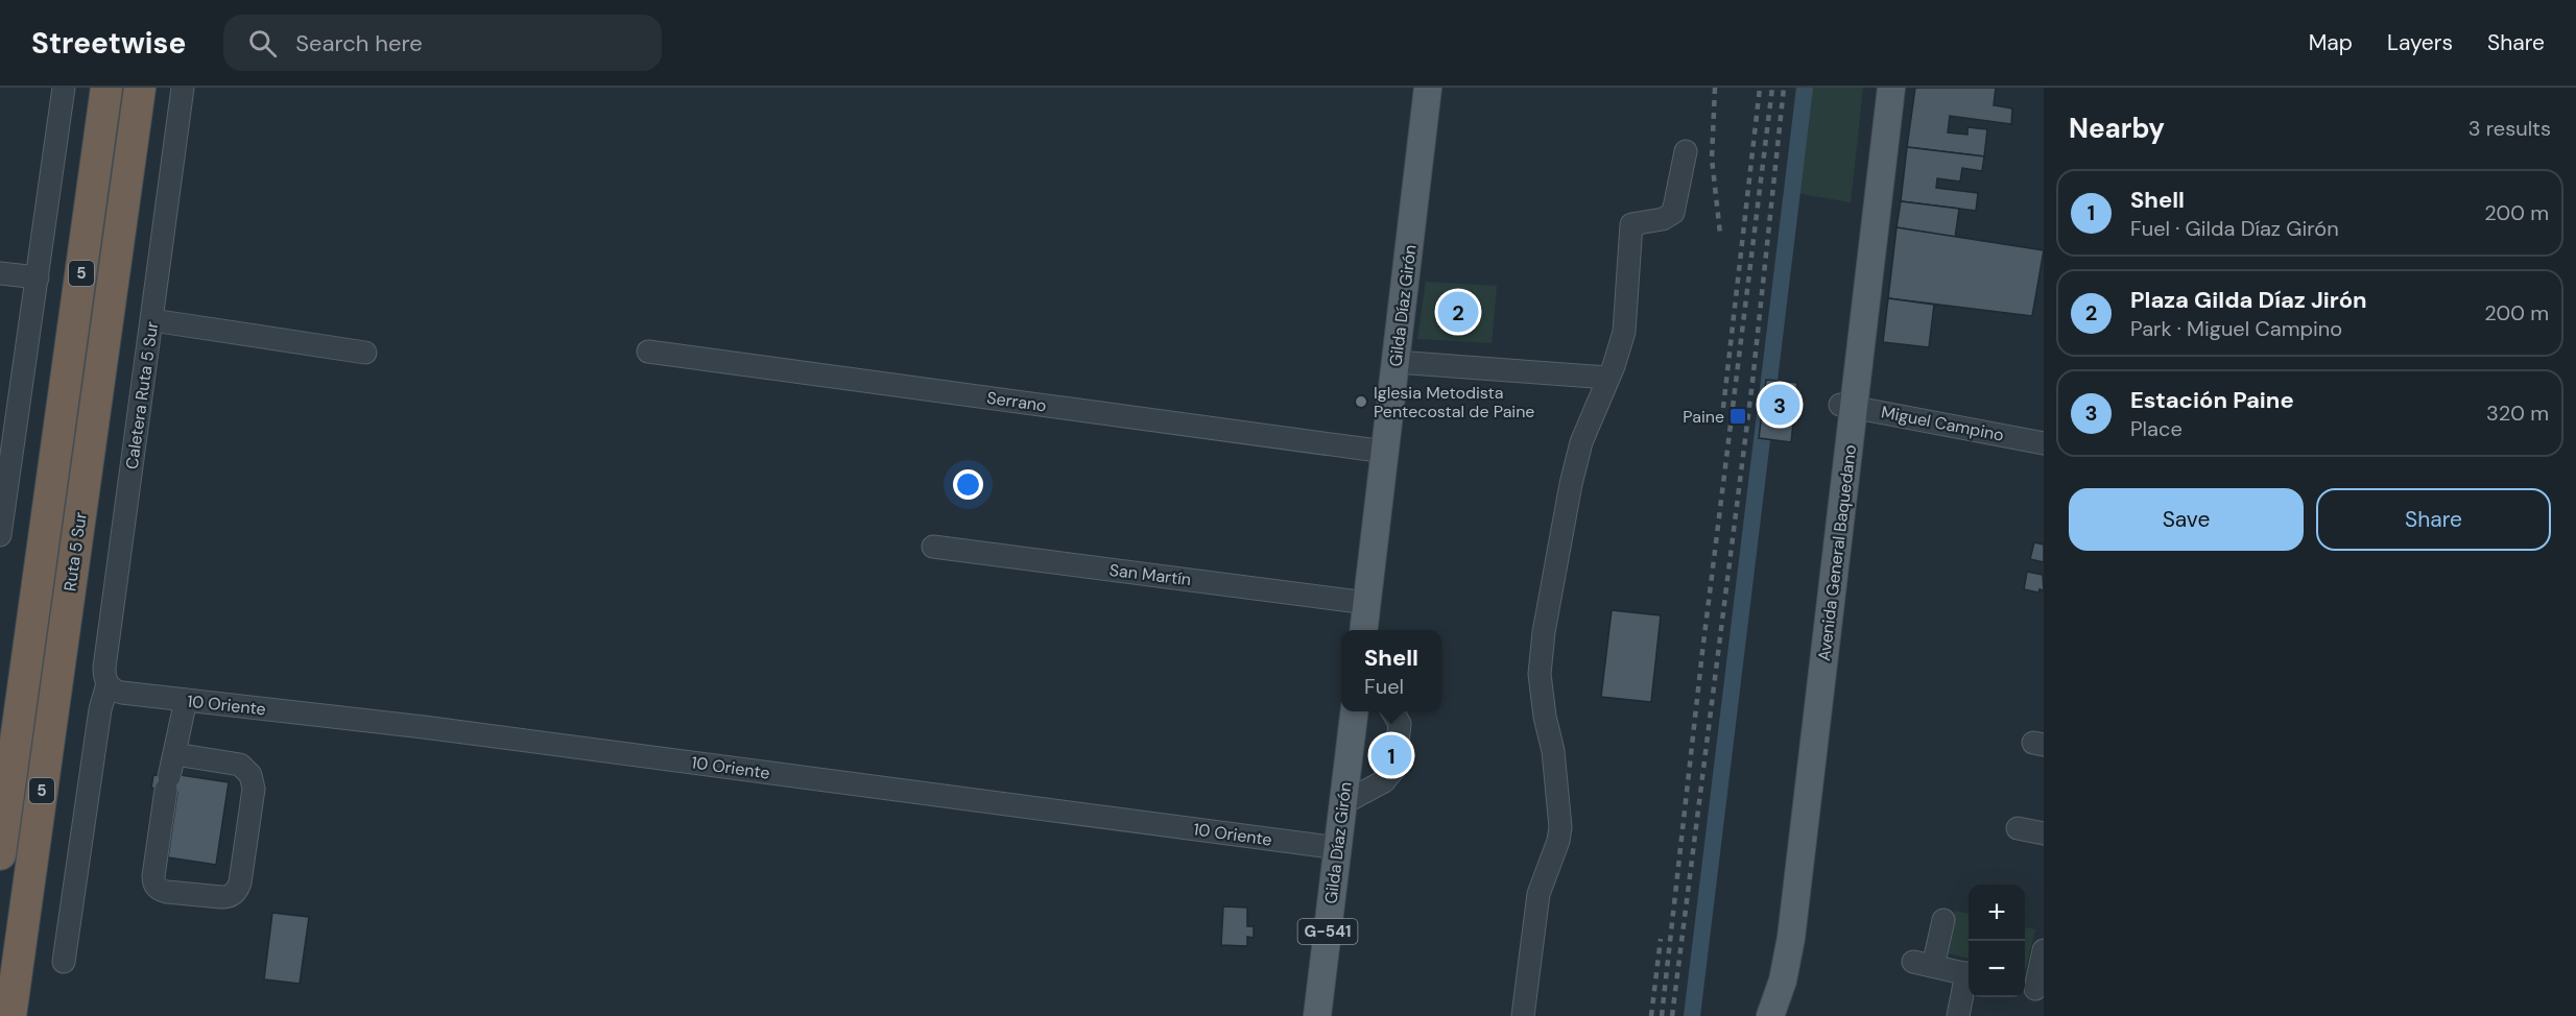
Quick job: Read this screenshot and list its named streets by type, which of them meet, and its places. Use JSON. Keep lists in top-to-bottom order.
{
  "streets": {
    "highway": ["5", "Ruta 5 Sur"],
    "main road": ["Gilda Díaz Girón", "Avenida General Baquedano", "G-541"],
    "street": [
      "Caletera Ruta 5 Sur",
      "Serrano",
      "Miguel Campino",
      "San Martín",
      "10 Oriente"
    ]
  },
  "crossings": [
    ["Gilda Díaz Girón", "Serrano"],
    ["Gilda Díaz Girón", "San Martín"],
    ["Gilda Díaz Girón", "10 Oriente"],
    ["Caletera Ruta 5 Sur", "10 Oriente"],
    ["Miguel Campino", "Avenida General Baquedano"]
  ],
  "places": {
    "other": ["Iglesia Metodista Pentecostal de Paine"],
    "transit": ["Paine"]
  },
  "page": {
    "header": "Streetwise",
    "search": "Search here",
    "nav": ["Map", "Layers", "Share"],
    "heading": ["Nearby", "3 results"],
    "list": [
      {
        "mark": "1",
        "name": "Shell",
        "note": "Fuel · Gilda Díaz Girón",
        "value": "200 m"
      },
      {
        "mark": "2",
        "name": "Plaza Gilda Díaz Jirón",
        "note": "Park · Miguel Campino",
        "value": "200 m"
      },
      {
        "mark": "3",
        "name": "Estación Paine",
        "note": "Place",
        "value": "320 m"
      }
    ],
    "pins": ["2", "3", "1"],
    "buttons": ["Save", "Share"],
    "popup": ["Shell", "Fuel"],
    "map_buttons": ["+", "−"]
  }
}
